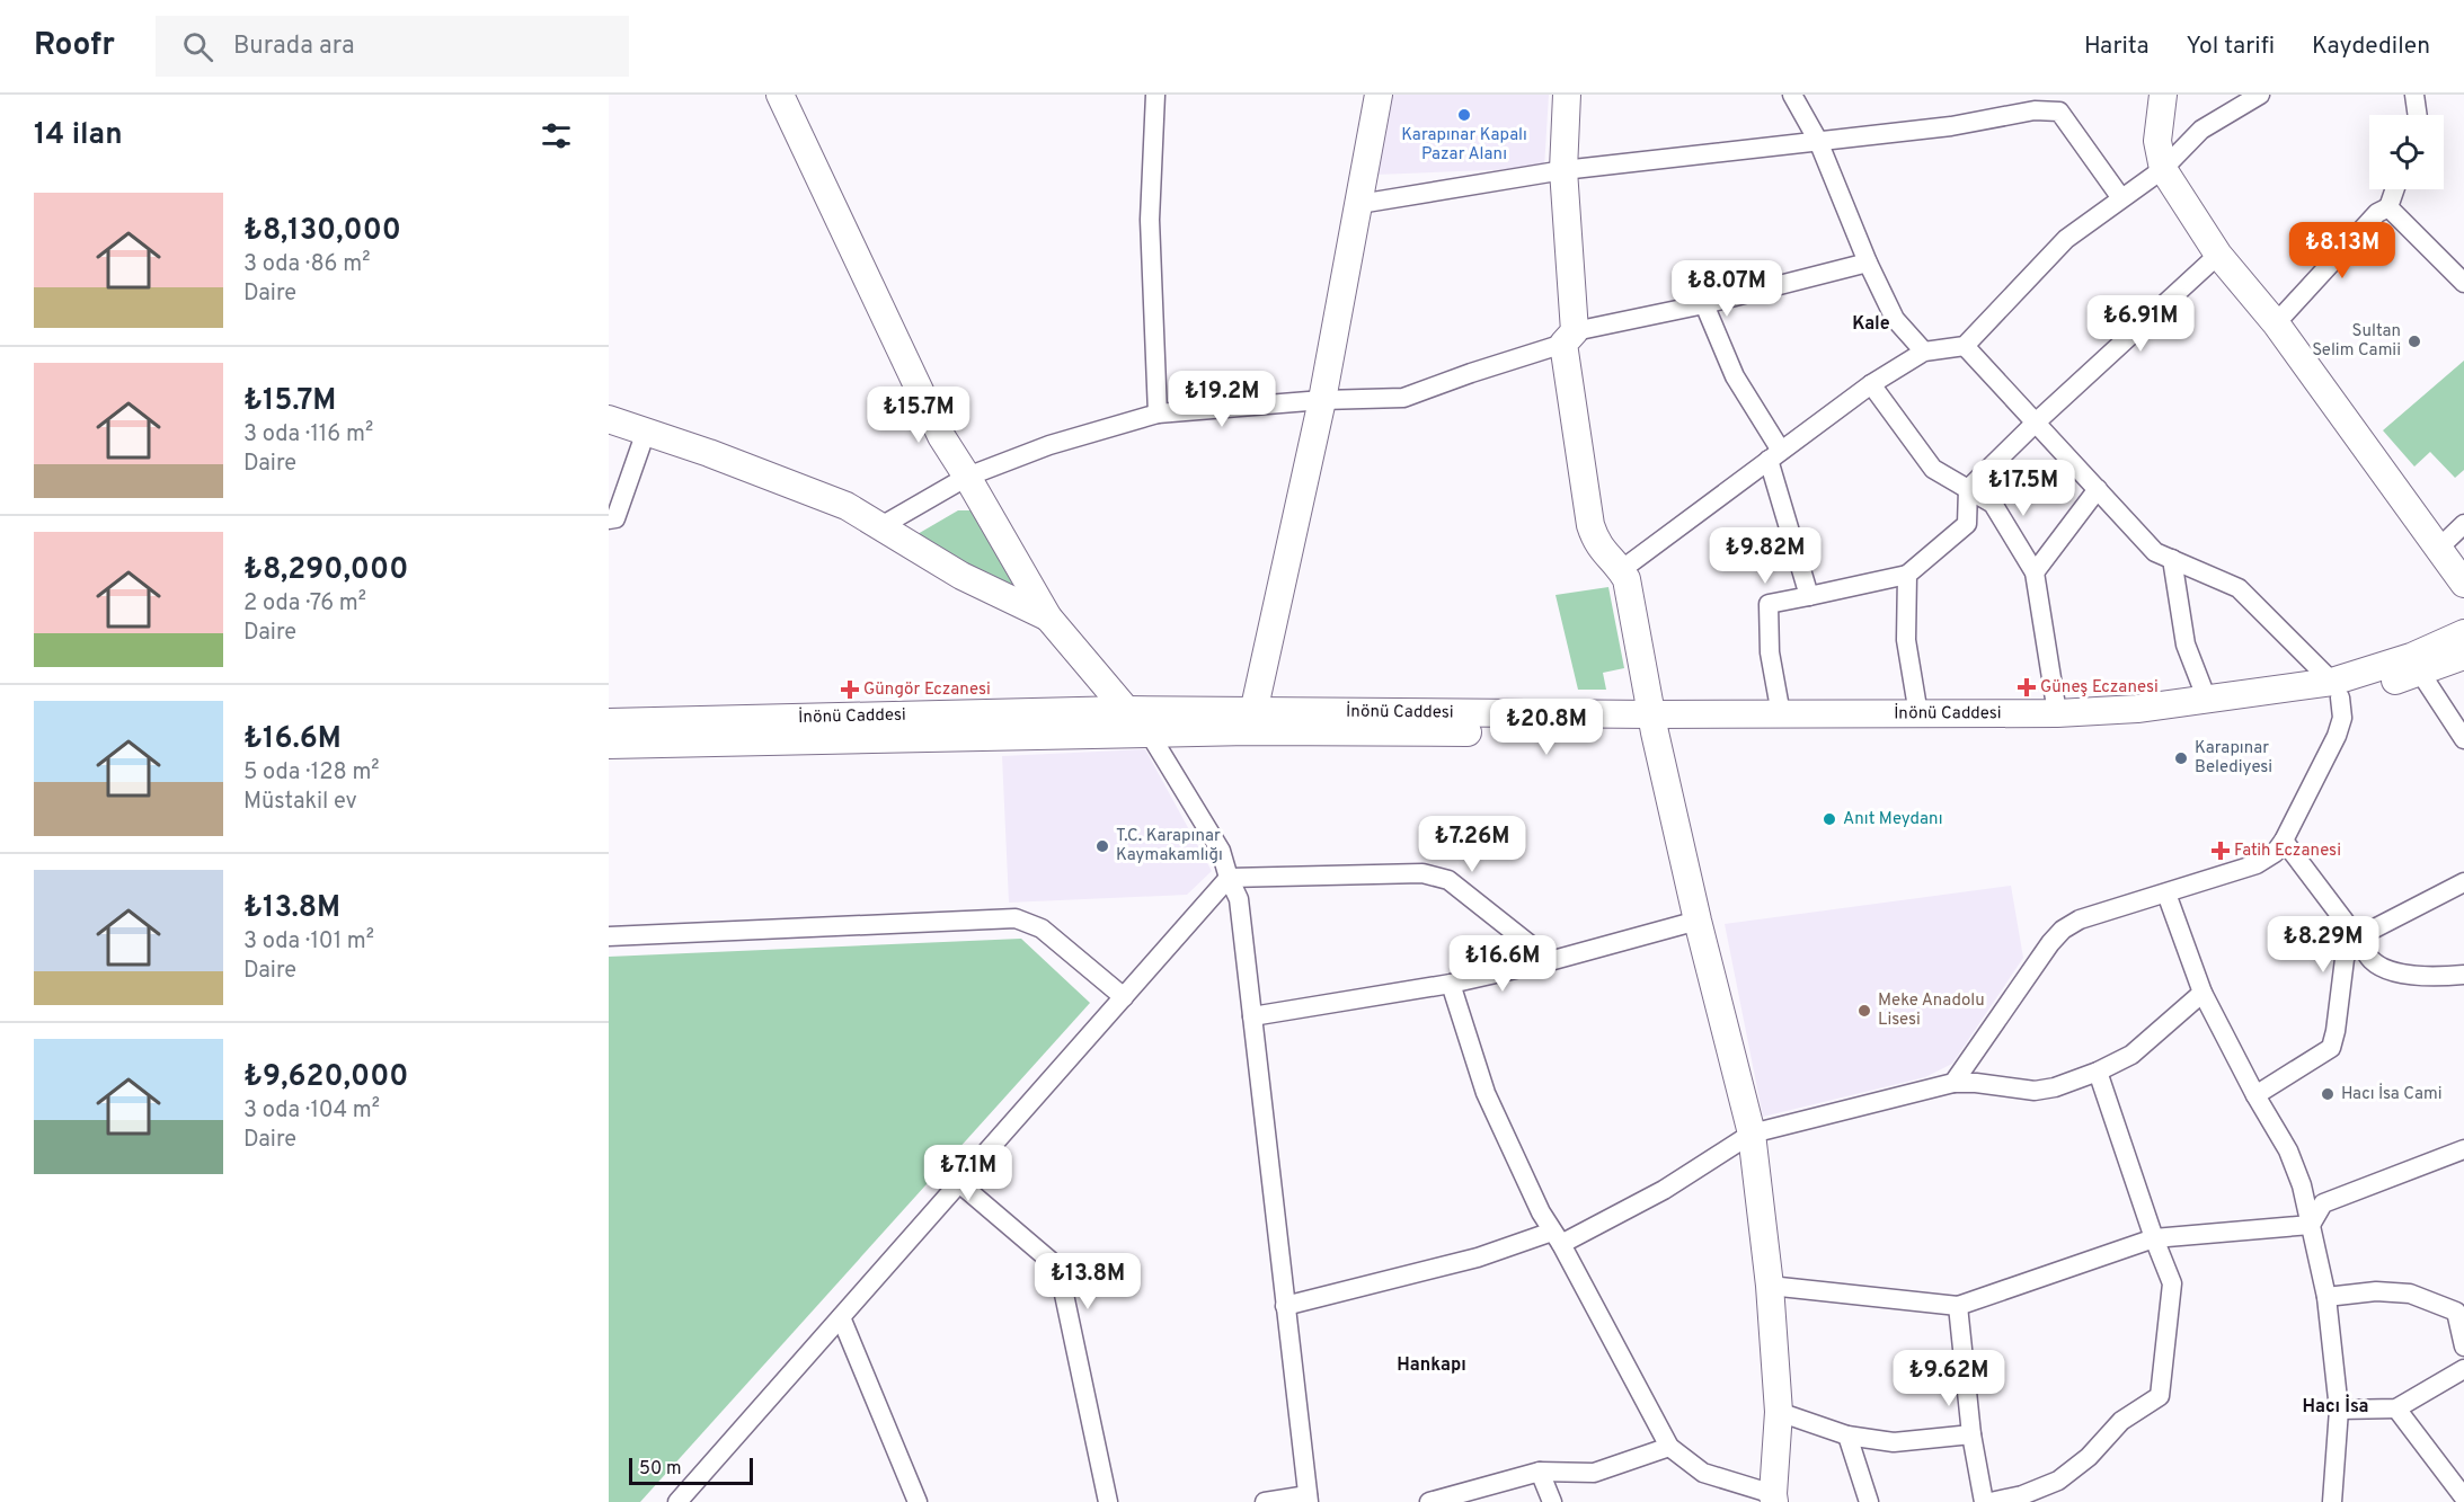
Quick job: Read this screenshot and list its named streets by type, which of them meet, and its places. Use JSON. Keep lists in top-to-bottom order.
{
  "streets": {
    "main road": ["İnönü Caddesi"]
  },
  "districts": ["Kale", "Hankapı", "Hacı İsa"],
  "places": {
    "other": [
      "Karapınar Kapalı Pazar Alanı",
      "Sultan Selim Camii",
      "Karapınar Belediyesi",
      "Anıt Meydanı",
      "T.C. Karapınar Kaymakamlığı",
      "Meke Anadolu Lisesi",
      "Hacı İsa Cami"
    ],
    "health": ["Güneş Eczanesi", "Güngör Eczanesi", "Fatih Eczanesi"]
  },
  "scale_bar": "50 m",
  "page": {
    "header": "Roofr",
    "search": "Burada ara",
    "nav": ["Harita", "Yol tarifi", "Kaydedilen"],
    "heading": "14 ilan",
    "list": [
      {
        "name": "₺8,130,000",
        "note": "3 oda · 86 m² · Daire"
      },
      {
        "name": "₺15.7M",
        "note": "3 oda · 116 m² · Daire"
      },
      {
        "name": "₺8,290,000",
        "note": "2 oda · 76 m² · Daire"
      },
      {
        "name": "₺16.6M",
        "note": "5 oda · 128 m² · Müstakil ev"
      },
      {
        "name": "₺13.8M",
        "note": "3 oda · 101 m² · Daire"
      },
      {
        "name": "₺9,620,000",
        "note": "3 oda · 104 m² · Daire"
      }
    ],
    "price": [
      "₺8.13M",
      "₺8.07M",
      "₺6.91M",
      "₺19.2M",
      "₺15.7M",
      "₺17.5M",
      "₺9.82M",
      "₺20.8M",
      "₺7.26M",
      "₺8.29M",
      "₺16.6M",
      "₺7.1M",
      "₺13.8M",
      "₺9.62M"
    ],
    "scale": "50 m"
  }
}
